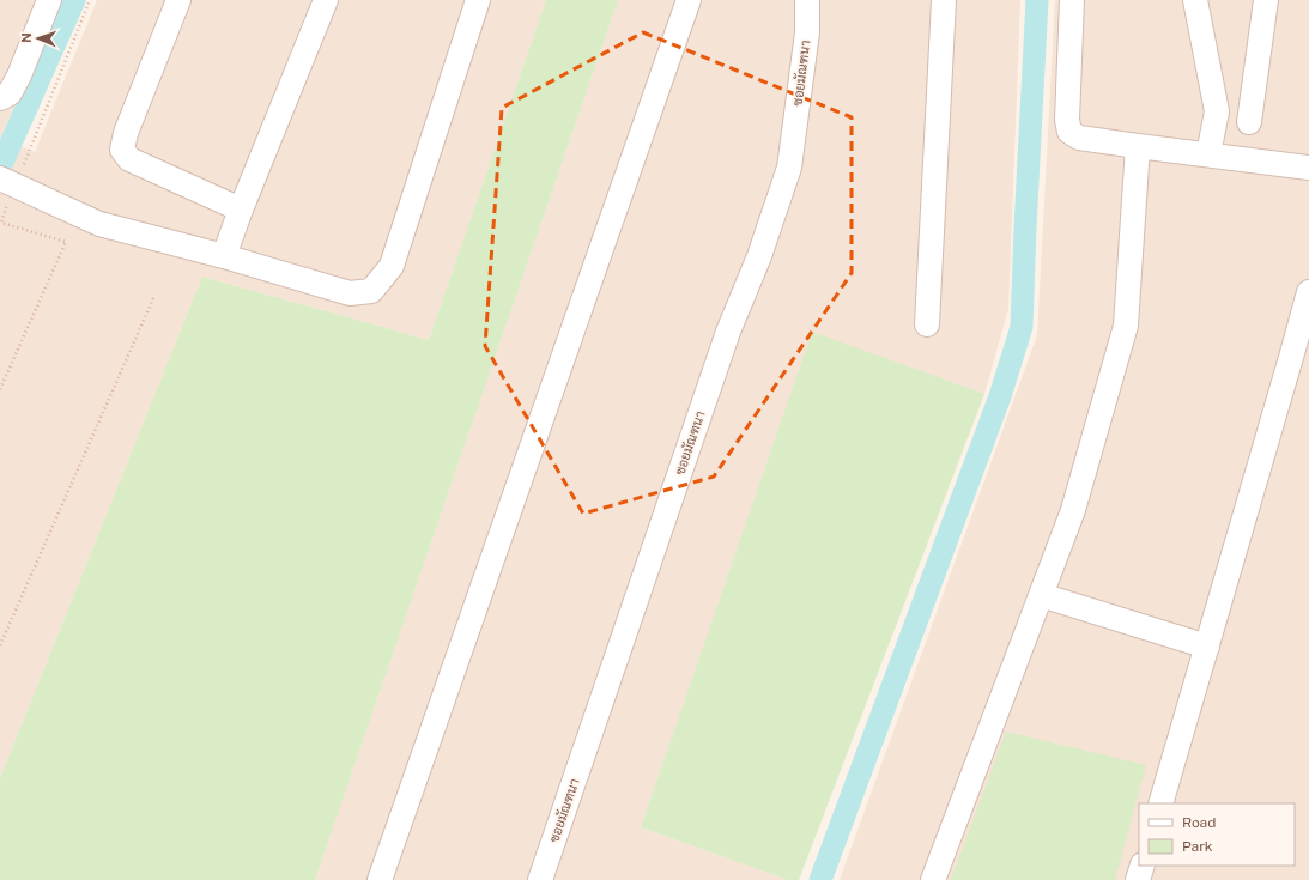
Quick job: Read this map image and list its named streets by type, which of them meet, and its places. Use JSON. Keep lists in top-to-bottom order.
{
  "streets": {
    "street": ["ซอยมัณฑนา"]
  },
  "legend": ["Road", "Park"],
  "north": "left"
}
